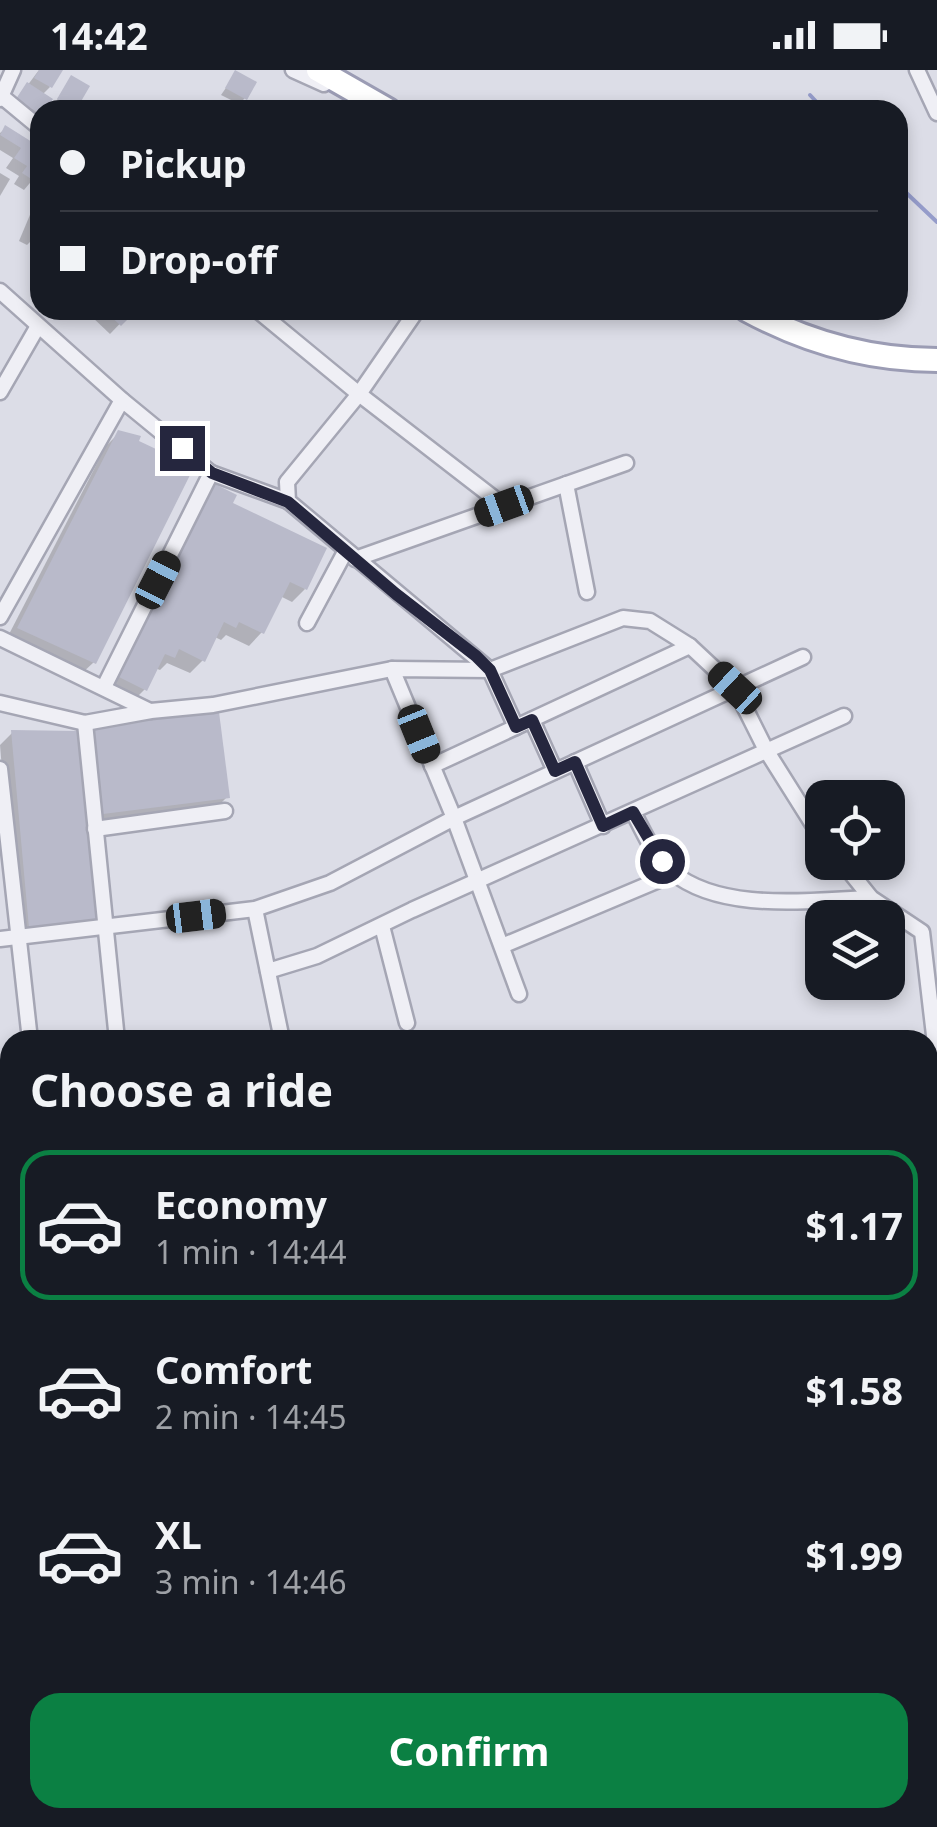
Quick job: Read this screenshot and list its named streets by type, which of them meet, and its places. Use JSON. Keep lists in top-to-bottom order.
{
  "page": {
    "status": "14:42",
    "banner": ["Pickup", "Drop-off"],
    "heading": "Choose a ride",
    "list": [
      {
        "name": "Economy",
        "note": "1 min · 14:44",
        "value": "$1.17"
      },
      {
        "name": "Comfort",
        "note": "2 min · 14:45",
        "value": "$1.58"
      },
      {
        "name": "XL",
        "note": "3 min · 14:46",
        "value": "$1.99"
      }
    ],
    "buttons": "Confirm"
  }
}
